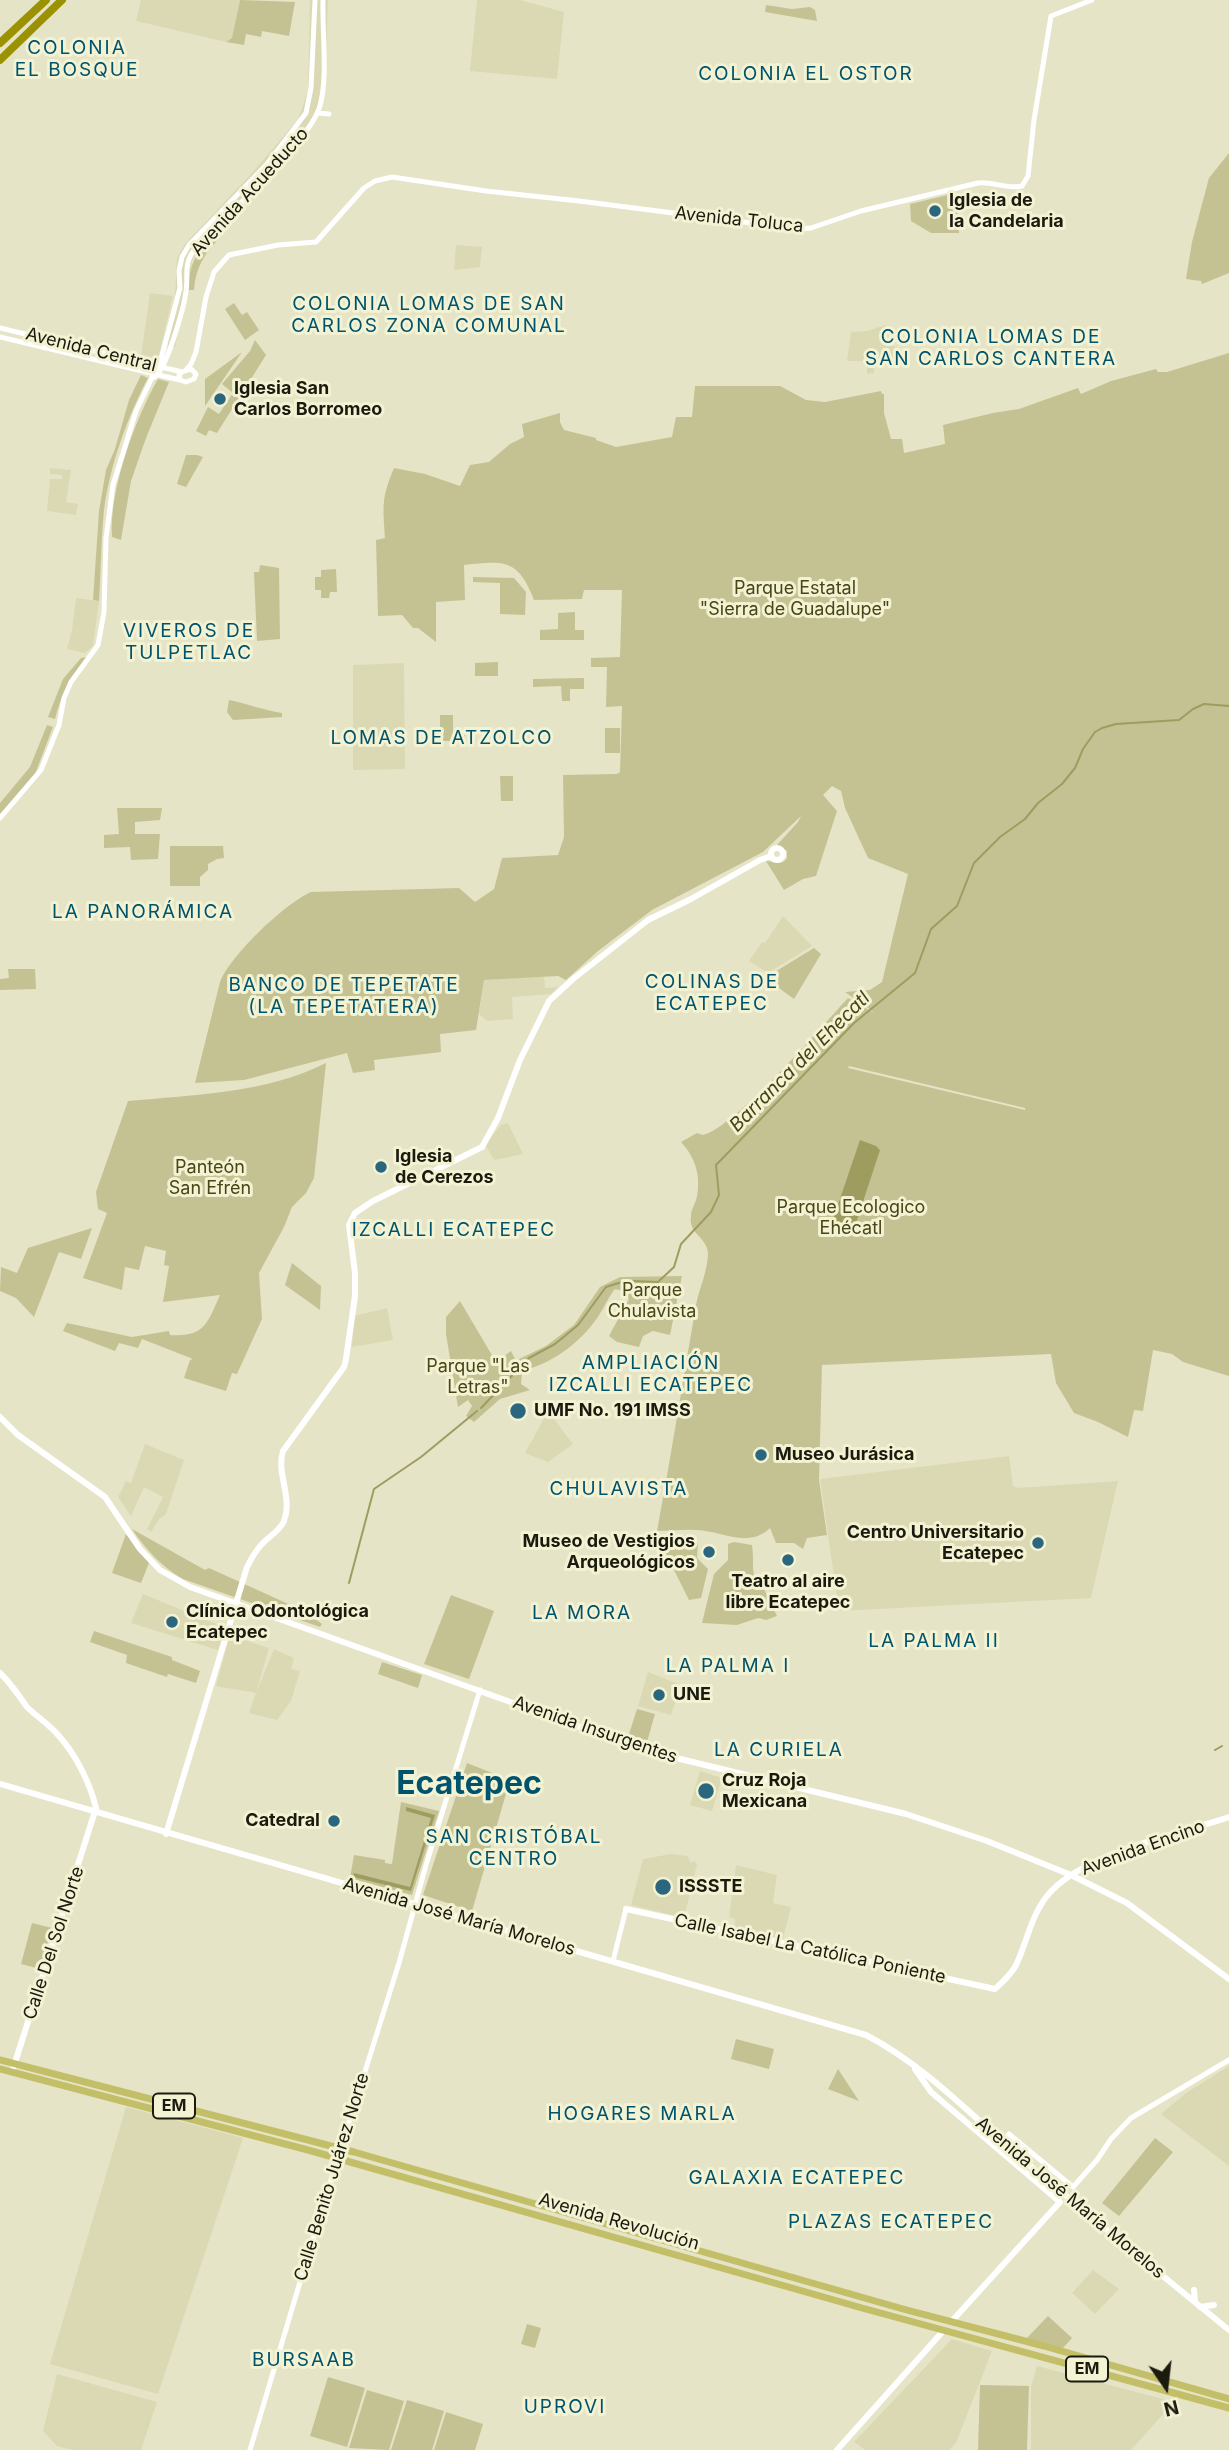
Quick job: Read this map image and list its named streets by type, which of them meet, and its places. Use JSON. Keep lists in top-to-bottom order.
{
  "streets": {
    "main road": [
      "Avenida Insurgentes",
      "Avenida Encino",
      "Avenida José María Morelos",
      "Calle Del Sol Norte",
      "Calle Isabel La Católica Poniente",
      "EM",
      "Avenida Revolución"
    ],
    "street": [
      "Avenida Acueducto",
      "Avenida Toluca",
      "Avenida Central",
      "Calle Benito Juárez Norte"
    ]
  },
  "crossings": [
    ["Avenida Acueducto", "Avenida Central"],
    ["Avenida Insurgentes", "Avenida Encino"],
    ["Avenida Insurgentes", "Calle Benito Juárez Norte"],
    ["Avenida Encino", "Calle Isabel La Católica Poniente"],
    ["Avenida José María Morelos", "Calle Del Sol Norte"],
    ["Avenida José María Morelos", "Calle Benito Juárez Norte"],
    ["Calle Del Sol Norte", "Avenida Revolución"],
    ["Calle Benito Juárez Norte", "Avenida Revolución"]
  ],
  "districts": [
    "COLONIA EL BOSQUE",
    "COLONIA EL OSTOR",
    "COLONIA LOMAS DE SAN CARLOS ZONA COMUNAL",
    "COLONIA LOMAS DE SAN CARLOS CANTERA",
    "VIVEROS DE TULPETLAC",
    "LOMAS DE ATZOLCO",
    "LA PANORÁMICA",
    "COLINAS DE ECATEPEC",
    "BANCO DE TEPETATE (LA TEPETATERA)",
    "IZCALLI ECATEPEC",
    "AMPLIACIÓN IZCALLI ECATEPEC",
    "CHULAVISTA",
    "LA MORA",
    "LA PALMA II",
    "LA PALMA I",
    "LA CURIELA",
    "Ecatepec",
    "SAN CRISTÓBAL CENTRO",
    "HOGARES MARLA",
    "GALAXIA ECATEPEC",
    "PLAZAS ECATEPEC",
    "BURSAAB",
    "UPROVI"
  ],
  "water": ["Barranca del Ehecatl"],
  "parks": [
    "Parque Estatal \"Sierra de Guadalupe\"",
    "Panteón San Efrén",
    "Parque Ecologico Ehécatl",
    "Parque Chulavista",
    "Parque \"Las Letras\""
  ],
  "places": [
    "Iglesia de la Candelaria",
    "Iglesia San Carlos Borromeo",
    "Iglesia de Cerezos",
    "UMF No. 191 IMSS",
    "Museo Jurásica",
    "Centro Universitario Ecatepec",
    "Museo de Vestigios Arqueológicos",
    "Teatro al aire libre Ecatepec",
    "Clínica Odontológica Ecatepec",
    "UNE",
    "Cruz Roja Mexicana",
    "Catedral",
    "ISSSTE"
  ],
  "north": "bottom"
}
